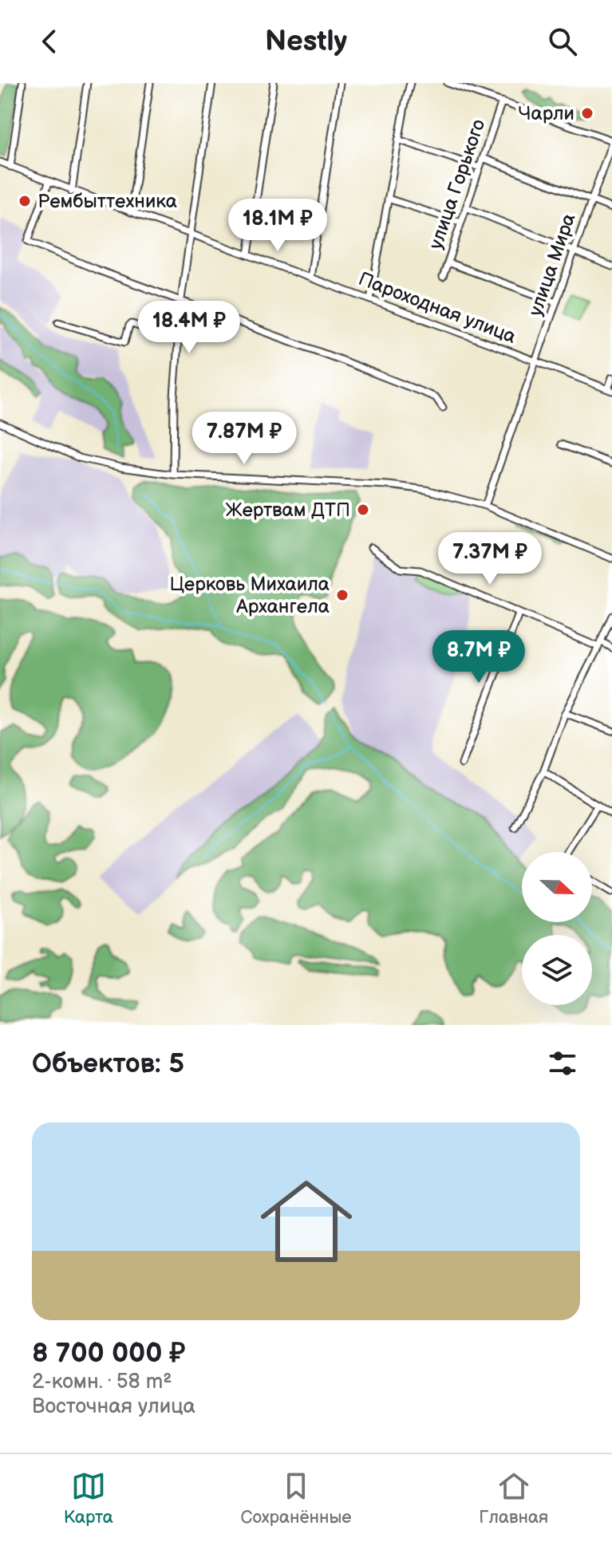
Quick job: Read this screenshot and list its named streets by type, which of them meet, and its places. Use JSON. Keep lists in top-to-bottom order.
{
  "streets": {
    "street": ["улица Горького", "улица Мира", "Пароходная улица"]
  },
  "crossings": [
    ["улица Мира", "Пароходная улица"]
  ],
  "places": [
    "Чарли",
    "Рембыттехника",
    "Жертвам ДТП",
    "Церковь Михаила Архангела"
  ],
  "north": "right",
  "page": {
    "header": "Nestly",
    "price": [
      "18.1M ₽",
      "18.4M ₽",
      "7.87M ₽",
      "7.37M ₽",
      "8.7M ₽"
    ],
    "heading": "Объектов: 5",
    "list": [
      {
        "name": "8 700 000 ₽",
        "note": "2-комн. · 58 m² · Восточная улица"
      }
    ],
    "tabs": ["Карта", "Сохранённые", "Главная"]
  }
}
